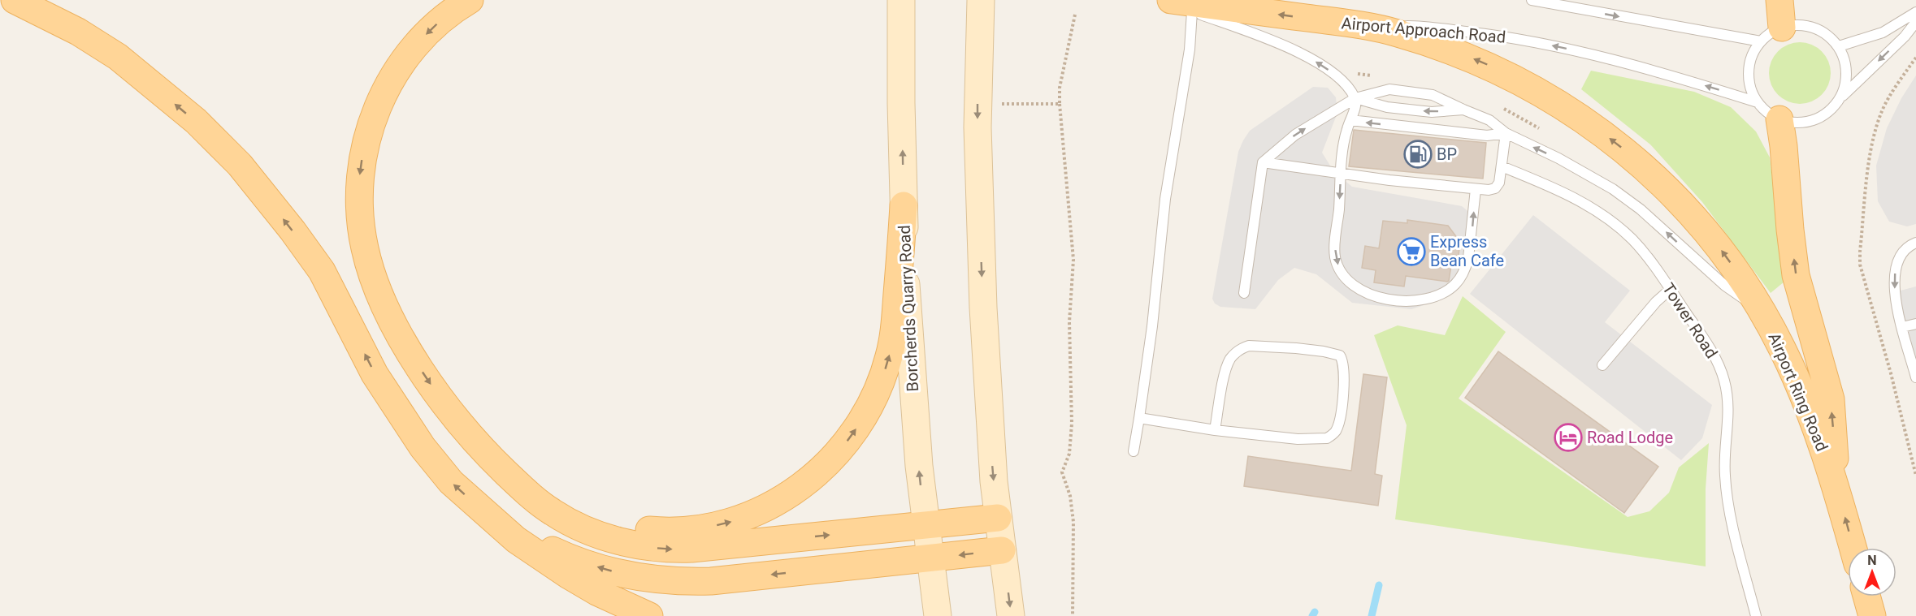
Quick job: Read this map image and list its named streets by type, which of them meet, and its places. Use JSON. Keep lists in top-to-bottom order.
{
  "streets": {
    "main road": ["Airport Approach Road", "Borcherds Quarry Road", "Airport Ring Road"],
    "lane": ["Tower Road"]
  },
  "crossings": [
    ["Airport Approach Road", "Airport Ring Road"]
  ],
  "one_way": ["Airport Approach Road", "Airport Ring Road"],
  "places": {
    "fuel station": ["BP"],
    "supermarket": ["Express Bean Cafe"],
    "hotel": ["Road Lodge"]
  },
  "north": "top"
}
